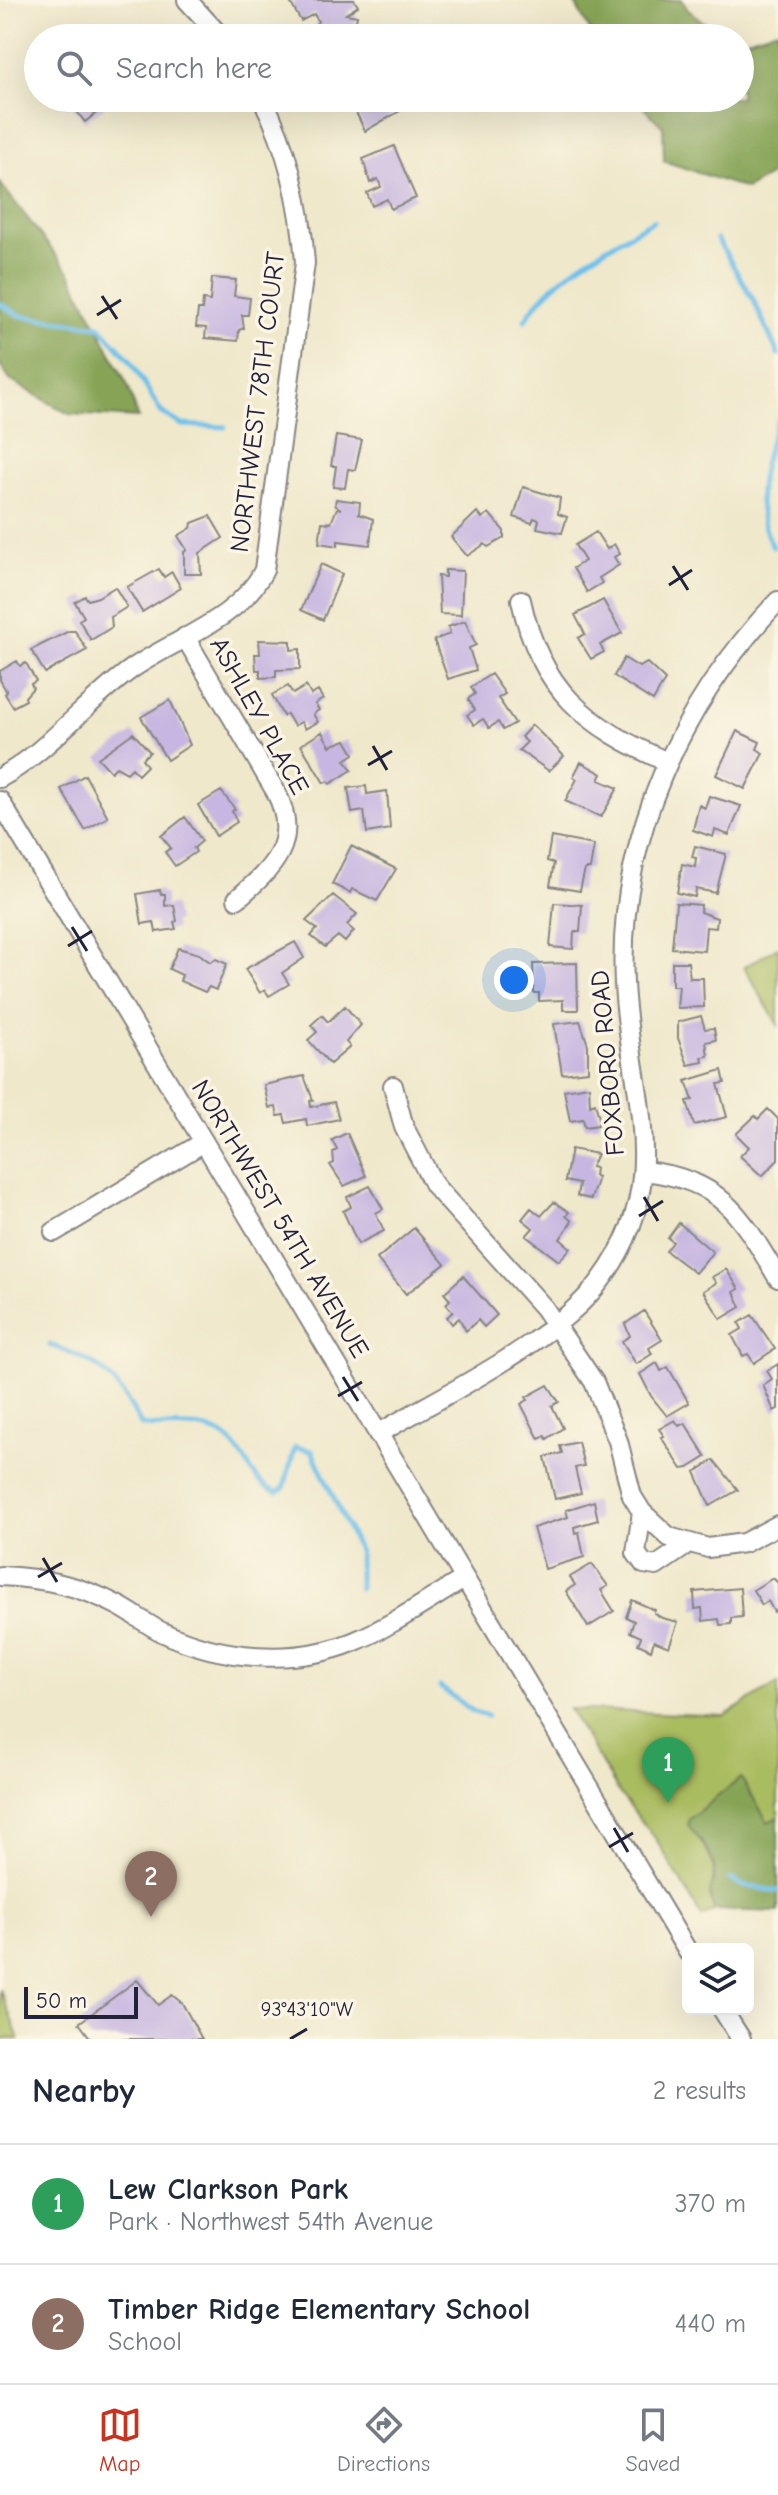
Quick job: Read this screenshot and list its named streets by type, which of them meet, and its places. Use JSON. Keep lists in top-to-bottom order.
{
  "streets": {
    "street": [
      "NORTHWEST 78TH COURT",
      "ASHLEY PLACE",
      "FOXBORO ROAD",
      "NORTHWEST 54TH AVENUE"
    ]
  },
  "crossings": [
    ["NORTHWEST 78TH COURT", "ASHLEY PLACE"],
    ["FOXBORO ROAD", "NORTHWEST 54TH AVENUE"]
  ],
  "scale_bar": "50 m",
  "page": {
    "search": "Search here",
    "pins": ["1", "2"],
    "scale": "50 m",
    "heading": ["Nearby", "2 results"],
    "list": [
      {
        "mark": "1",
        "name": "Lew Clarkson Park",
        "note": "Park · Northwest 54th Avenue",
        "value": "370 m"
      },
      {
        "mark": "2",
        "name": "Timber Ridge Elementary School",
        "note": "School",
        "value": "440 m"
      }
    ],
    "nav": ["Map", "Directions", "Saved"]
  },
  "coordinates": ["93°43'10\"W"]
}
